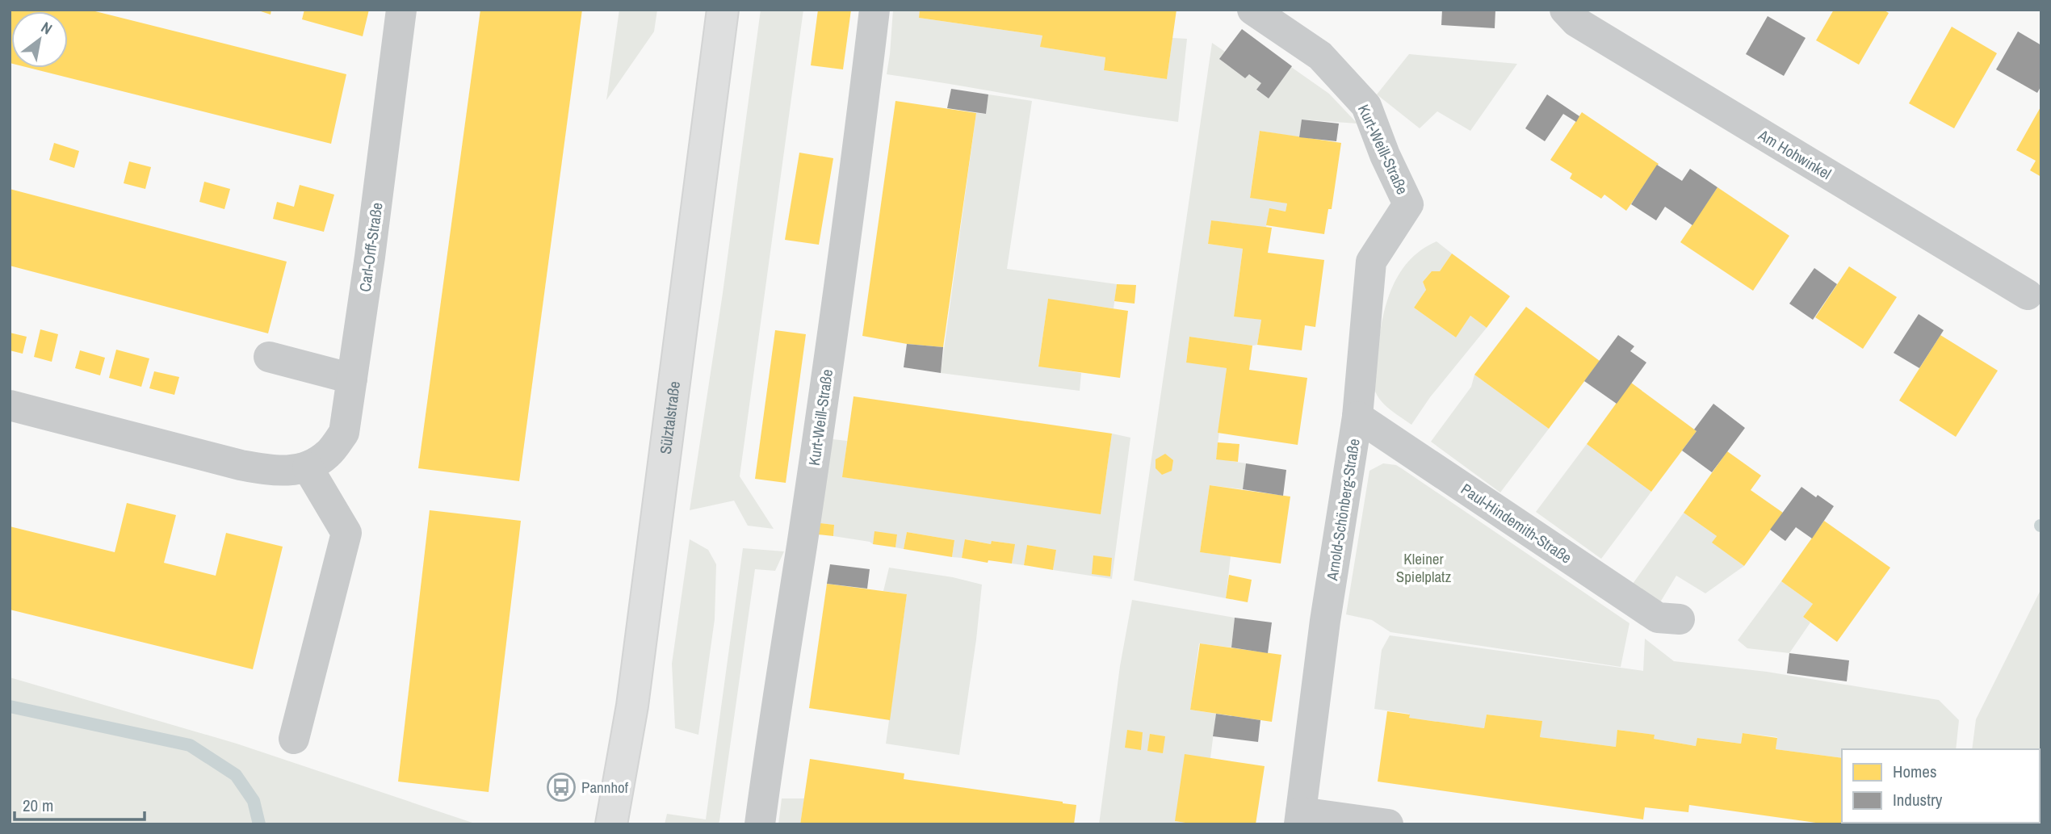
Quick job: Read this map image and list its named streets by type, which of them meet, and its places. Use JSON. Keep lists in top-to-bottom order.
{
  "streets": {
    "main road": ["Sülztalstraße"],
    "street": [
      "Kurt-Weill-Straße",
      "Am Hohwinkel",
      "Carl-Orff-Straße",
      "Arnold-Schönberg-Straße",
      "Paul-Hindemith-Straße"
    ]
  },
  "crossings": [
    ["Kurt-Weill-Straße", "Arnold-Schönberg-Straße"],
    ["Arnold-Schönberg-Straße", "Paul-Hindemith-Straße"]
  ],
  "parks": ["Kleiner Spielplatz"],
  "places": {
    "bus stop": ["Pannhof"]
  },
  "legend": ["Homes", "Industry"],
  "scale_bar": "20 m",
  "north": "top right"
}
